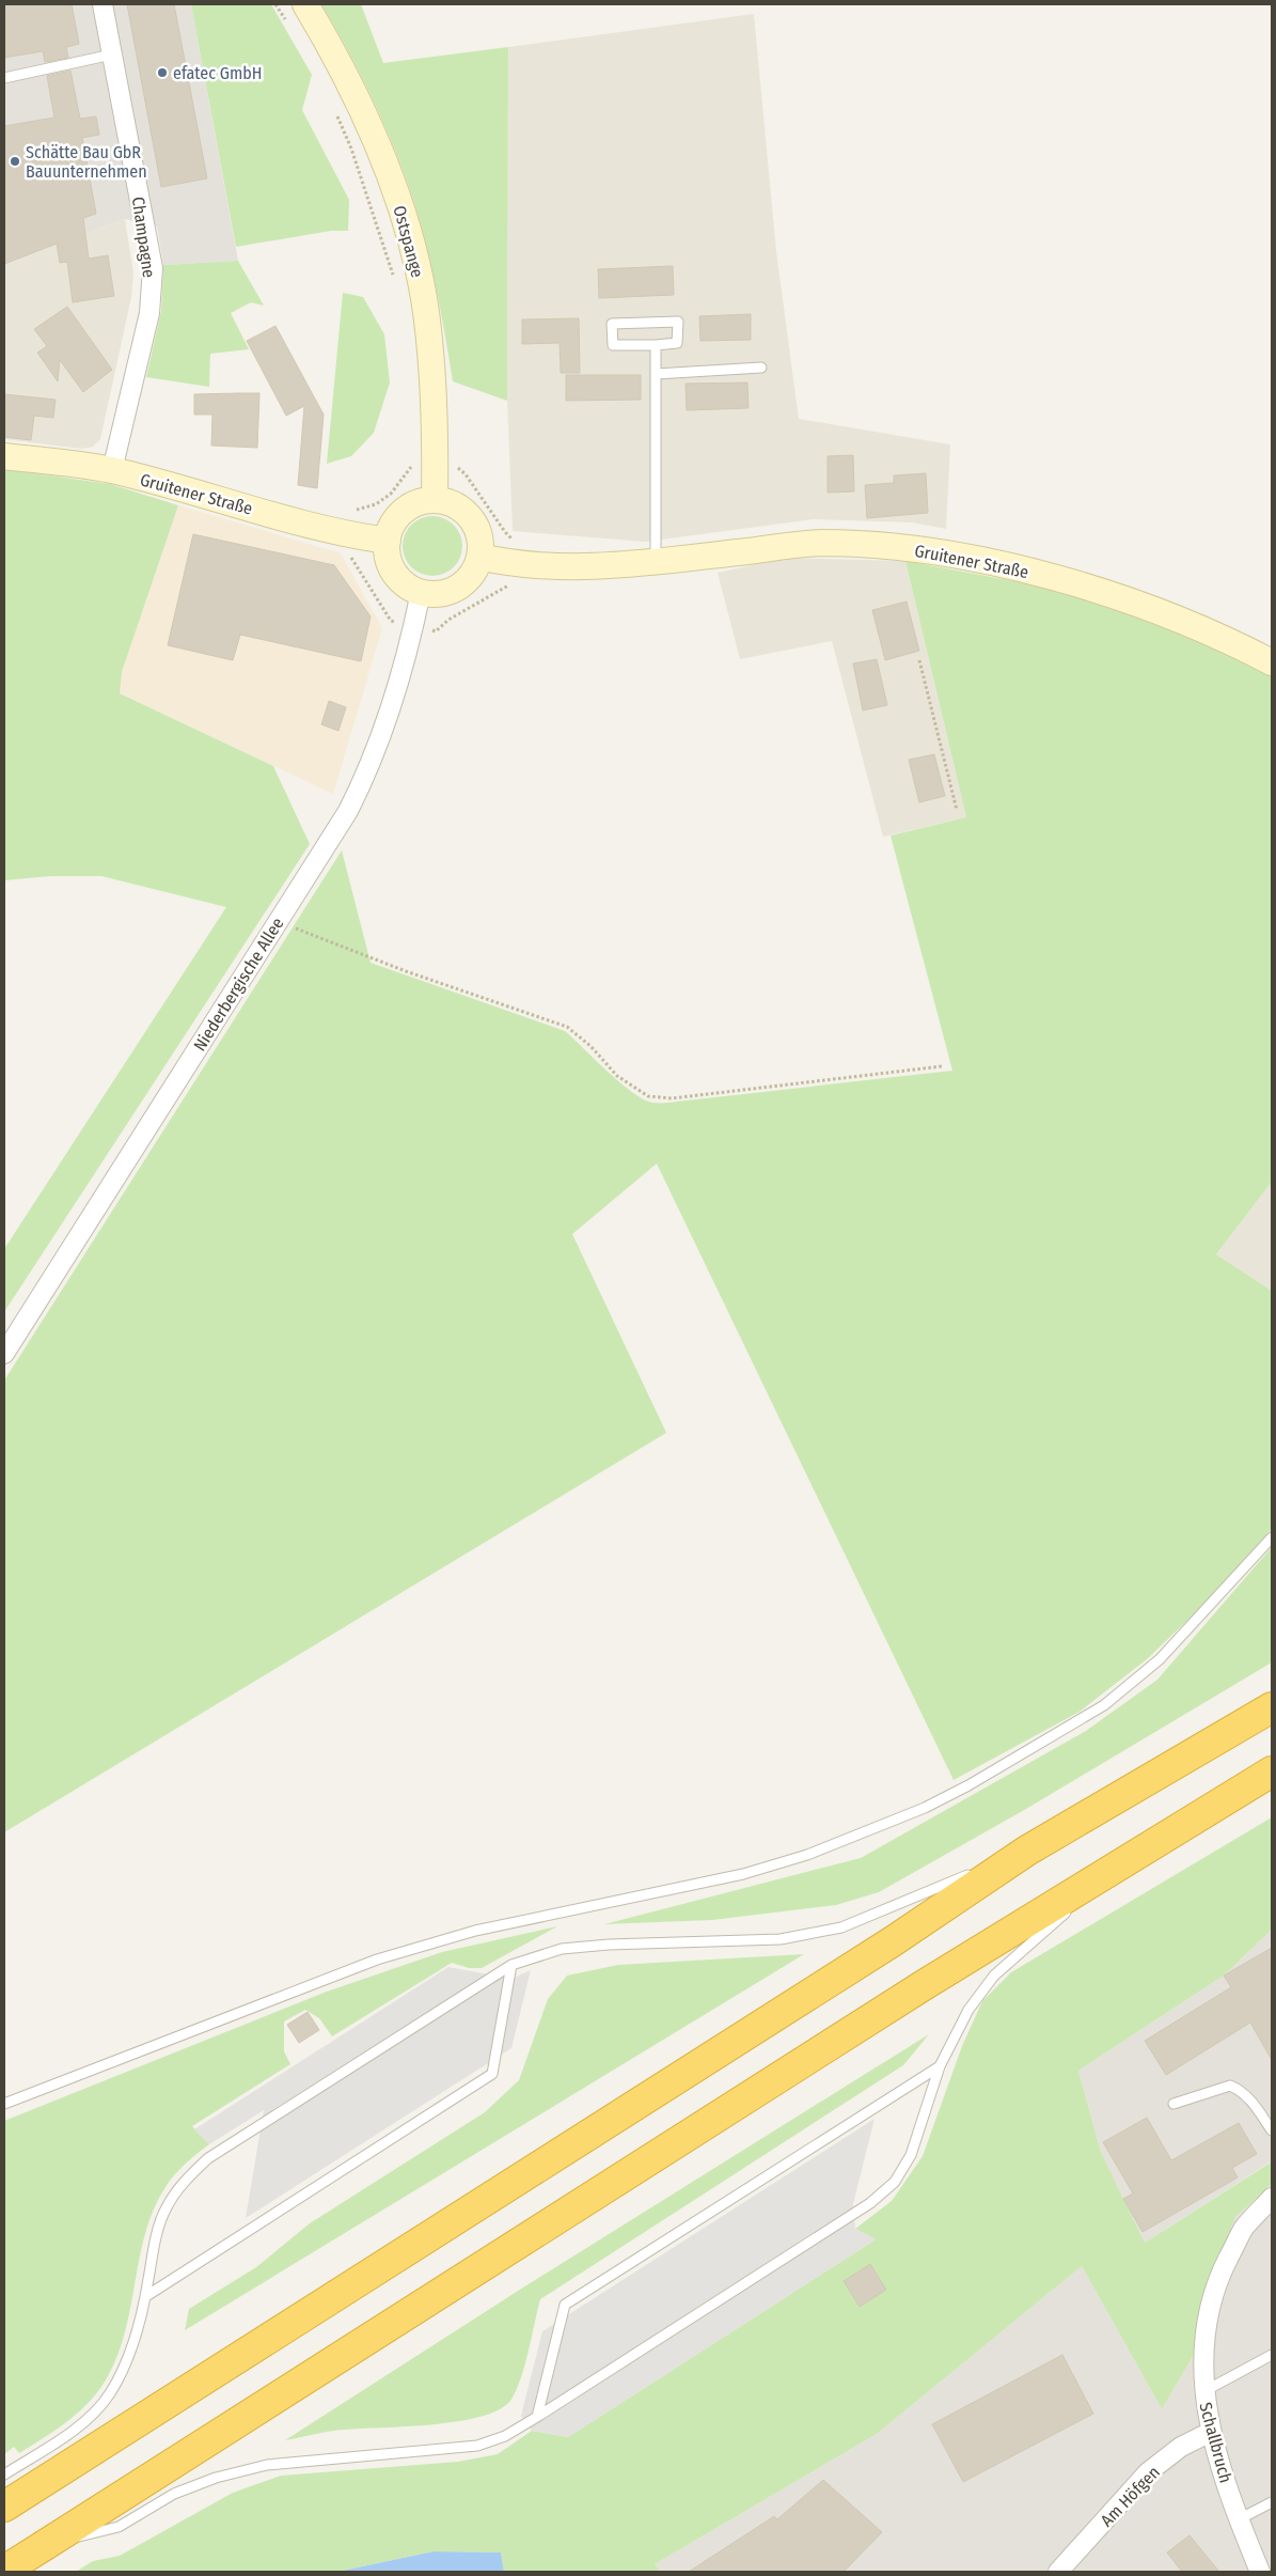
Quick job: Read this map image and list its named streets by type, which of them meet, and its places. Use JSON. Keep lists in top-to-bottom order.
{
  "streets": {
    "main road": ["Ostspange", "Gruitener Straße"],
    "street": [
      "Champagne",
      "Niederbergische Allee",
      "Schallbruch",
      "Am Höfgen"
    ]
  },
  "crossings": [
    ["Champagne", "Gruitener Straße"],
    ["Ostspange", "Gruitener Straße"],
    ["Ostspange", "Niederbergische Allee"],
    ["Gruitener Straße", "Niederbergische Allee"],
    ["Schallbruch", "Am Höfgen"]
  ],
  "places": ["efatec GmbH", "Schätte Bau GbR Bauunternehmen"]
}
